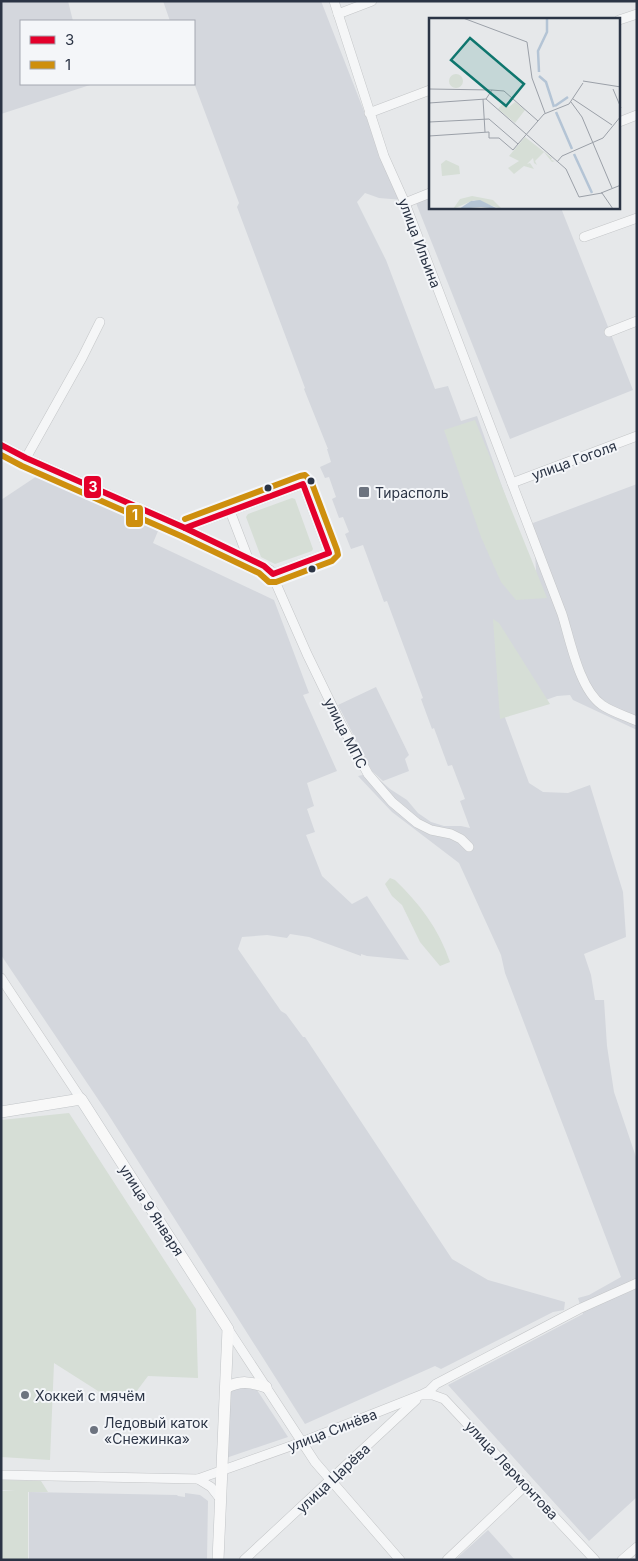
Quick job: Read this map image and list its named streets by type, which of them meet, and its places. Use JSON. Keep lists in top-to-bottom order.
{
  "streets": {
    "main road": ["улица 9 Января"],
    "street": [
      "улица Ильина",
      "улица Гоголя",
      "улица МПС",
      "улица Синёва",
      "улица Лермонтова",
      "улица Царёва"
    ]
  },
  "crossings": [
    ["улица Ильина", "улица Гоголя"],
    ["улица 9 Января", "улица Синёва"],
    ["улица 9 Января", "улица Царёва"],
    ["улица Синёва", "улица Лермонтова"],
    ["улица Синёва", "улица Царёва"],
    ["улица Лермонтова", "улица Царёва"]
  ],
  "places": {
    "transit": ["Тирасполь"],
    "other": ["Хоккей с мячём", "Ледовый каток «Снежинка»"]
  },
  "lines": ["transit line 3", "transit line 1"],
  "legend": ["3", "1"]
}
